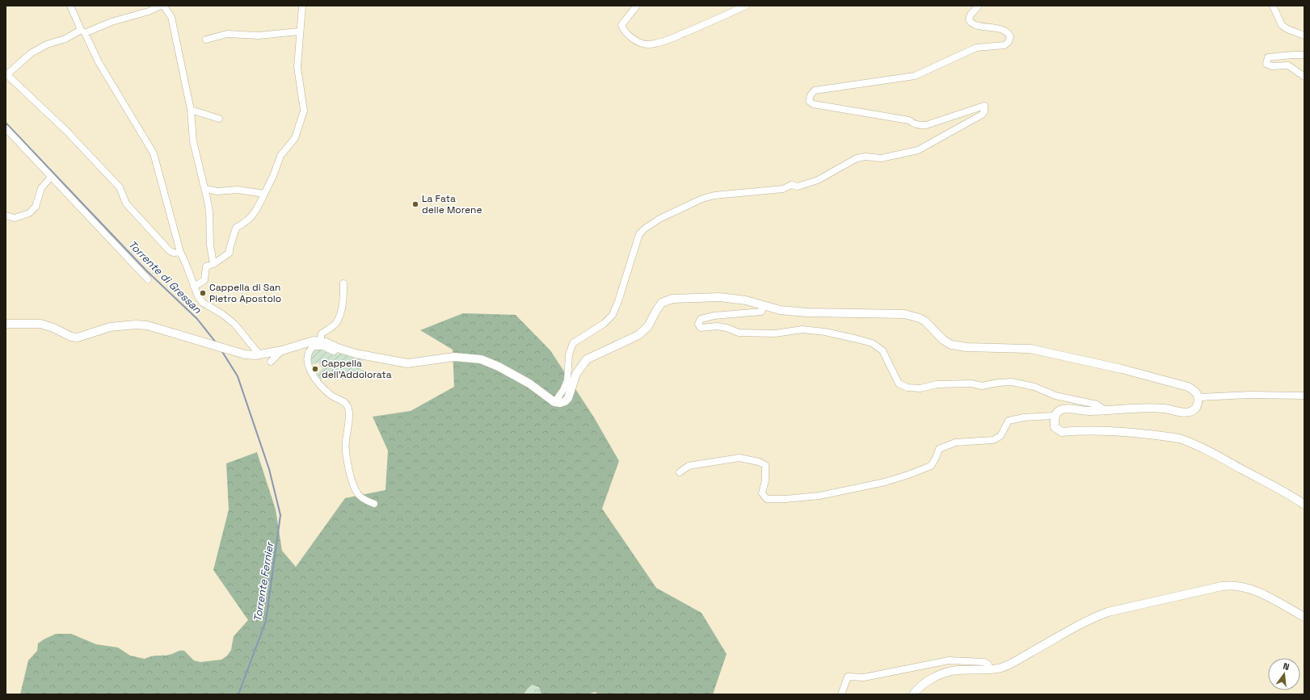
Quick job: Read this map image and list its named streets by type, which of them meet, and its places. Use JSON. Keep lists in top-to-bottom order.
{
  "water": ["Torrente di Gressan", "Torrente Fernier"],
  "places": ["La Fata delle Morene", "Cappella di San Pietro Apostolo", "Cappella dell'Addolorata"],
  "north": "top"
}
